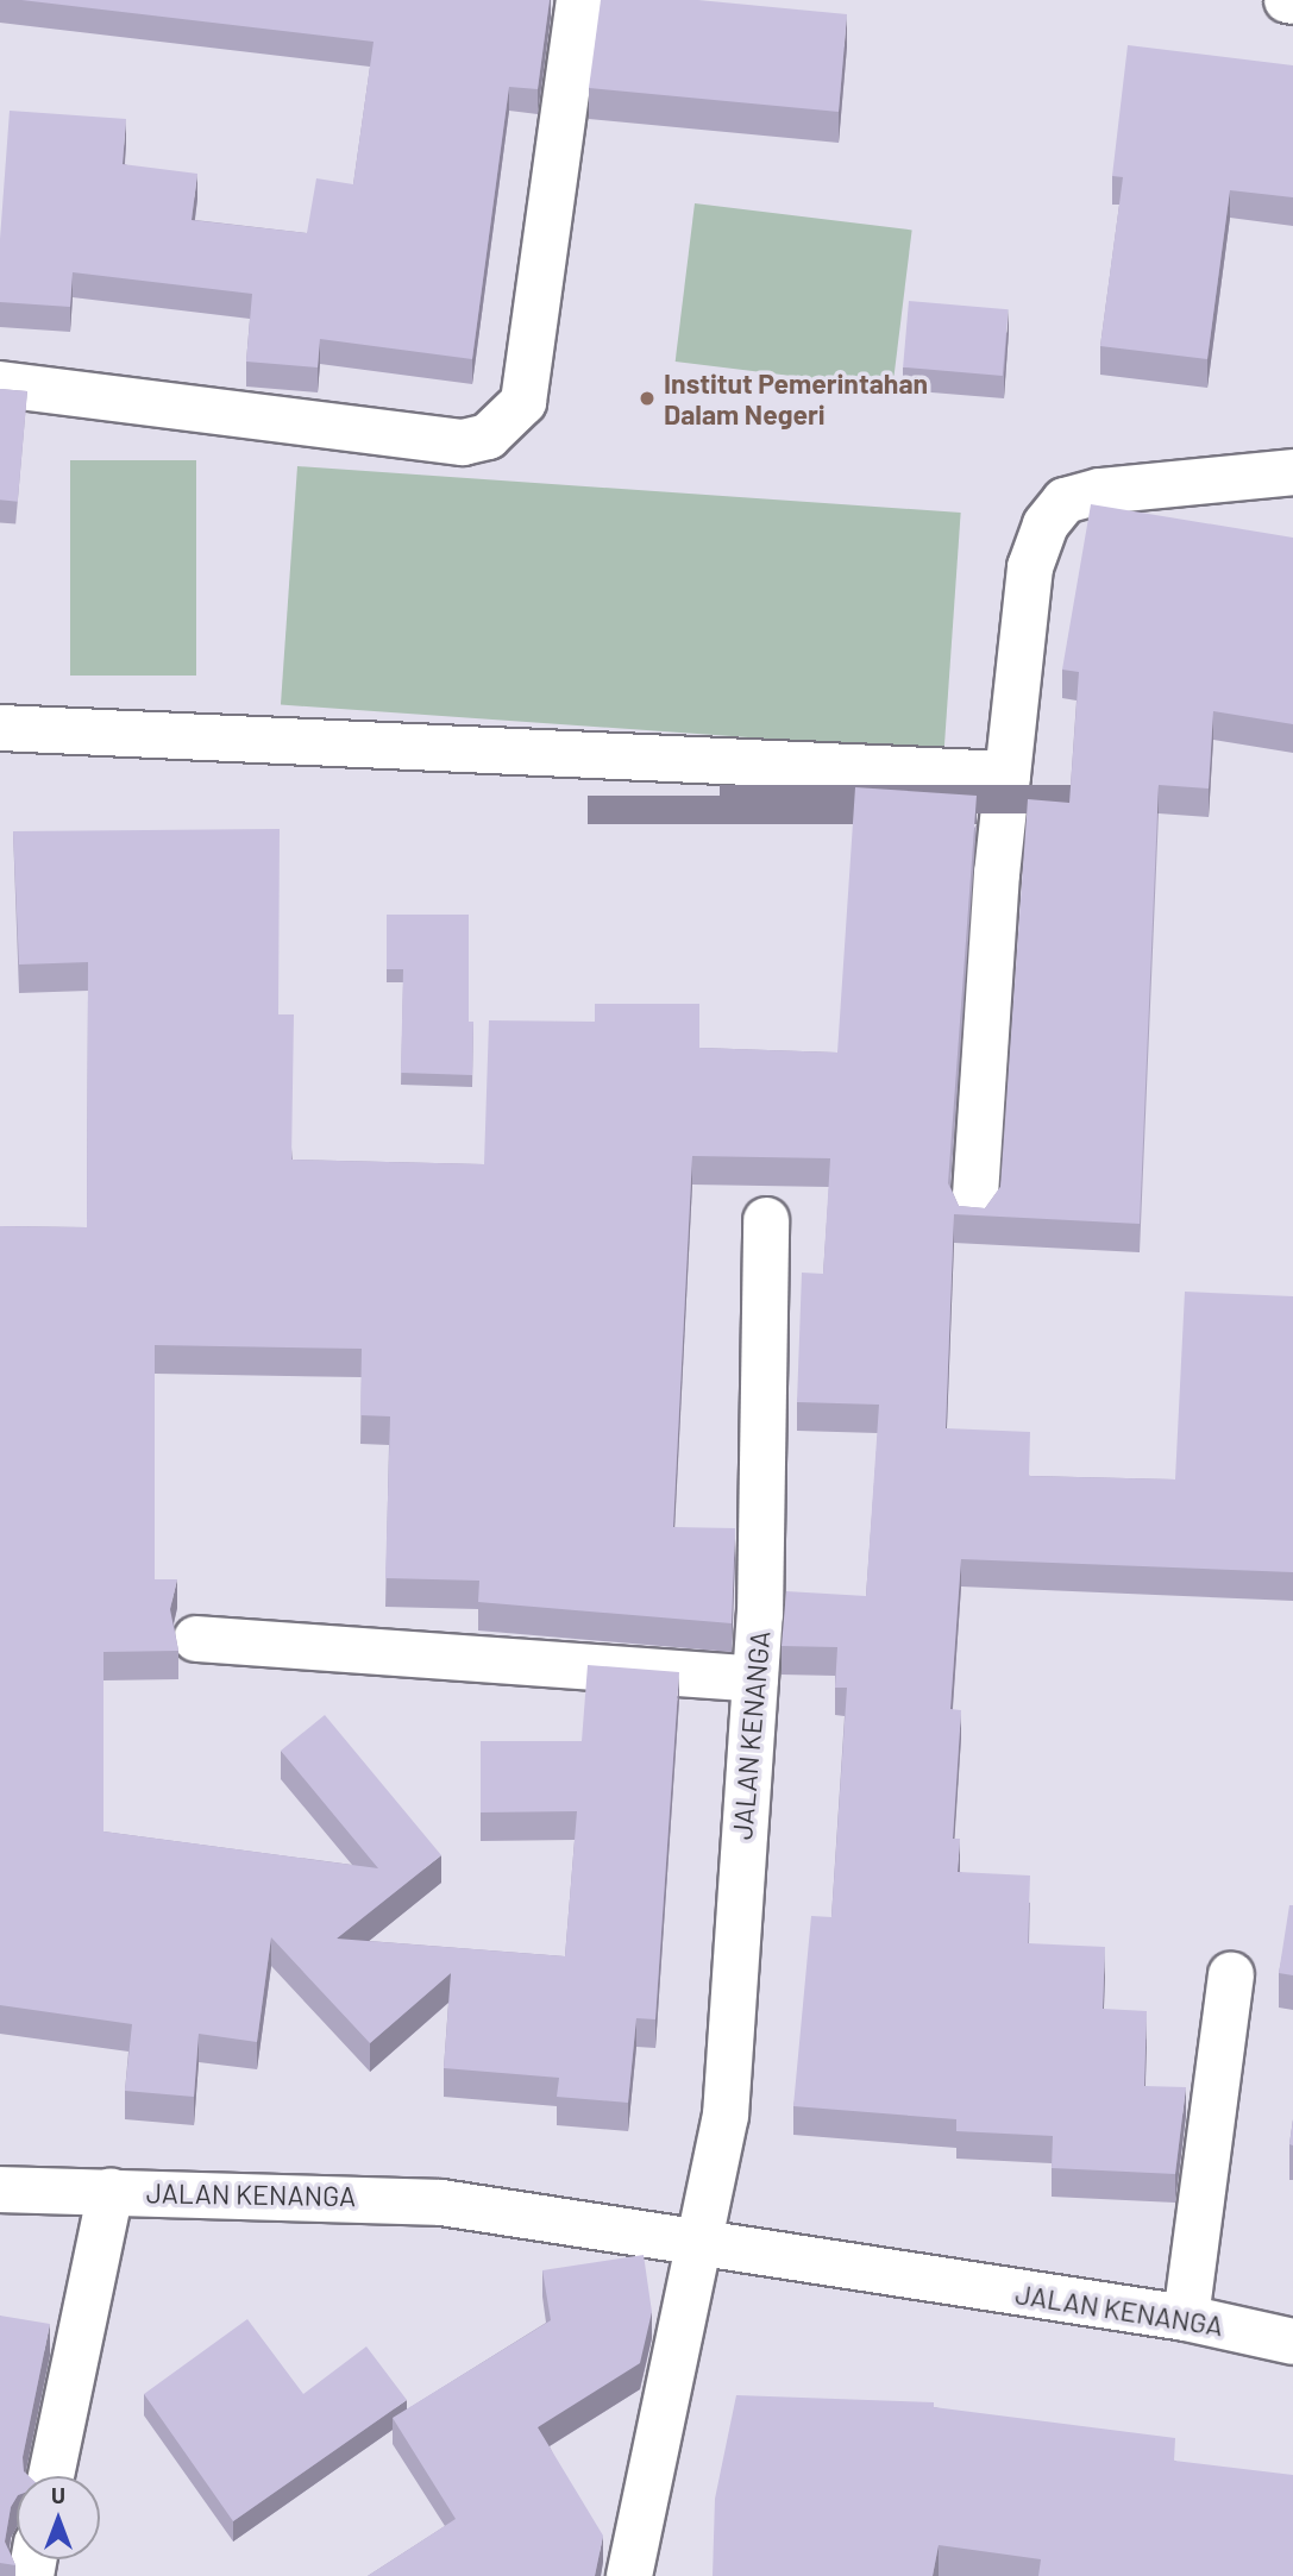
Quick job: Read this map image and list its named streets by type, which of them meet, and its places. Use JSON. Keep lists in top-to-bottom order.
{
  "streets": {
    "street": ["JALAN KENANGA"]
  },
  "places": ["Institut Pemerintahan Dalam Negeri"],
  "north": "top"
}
